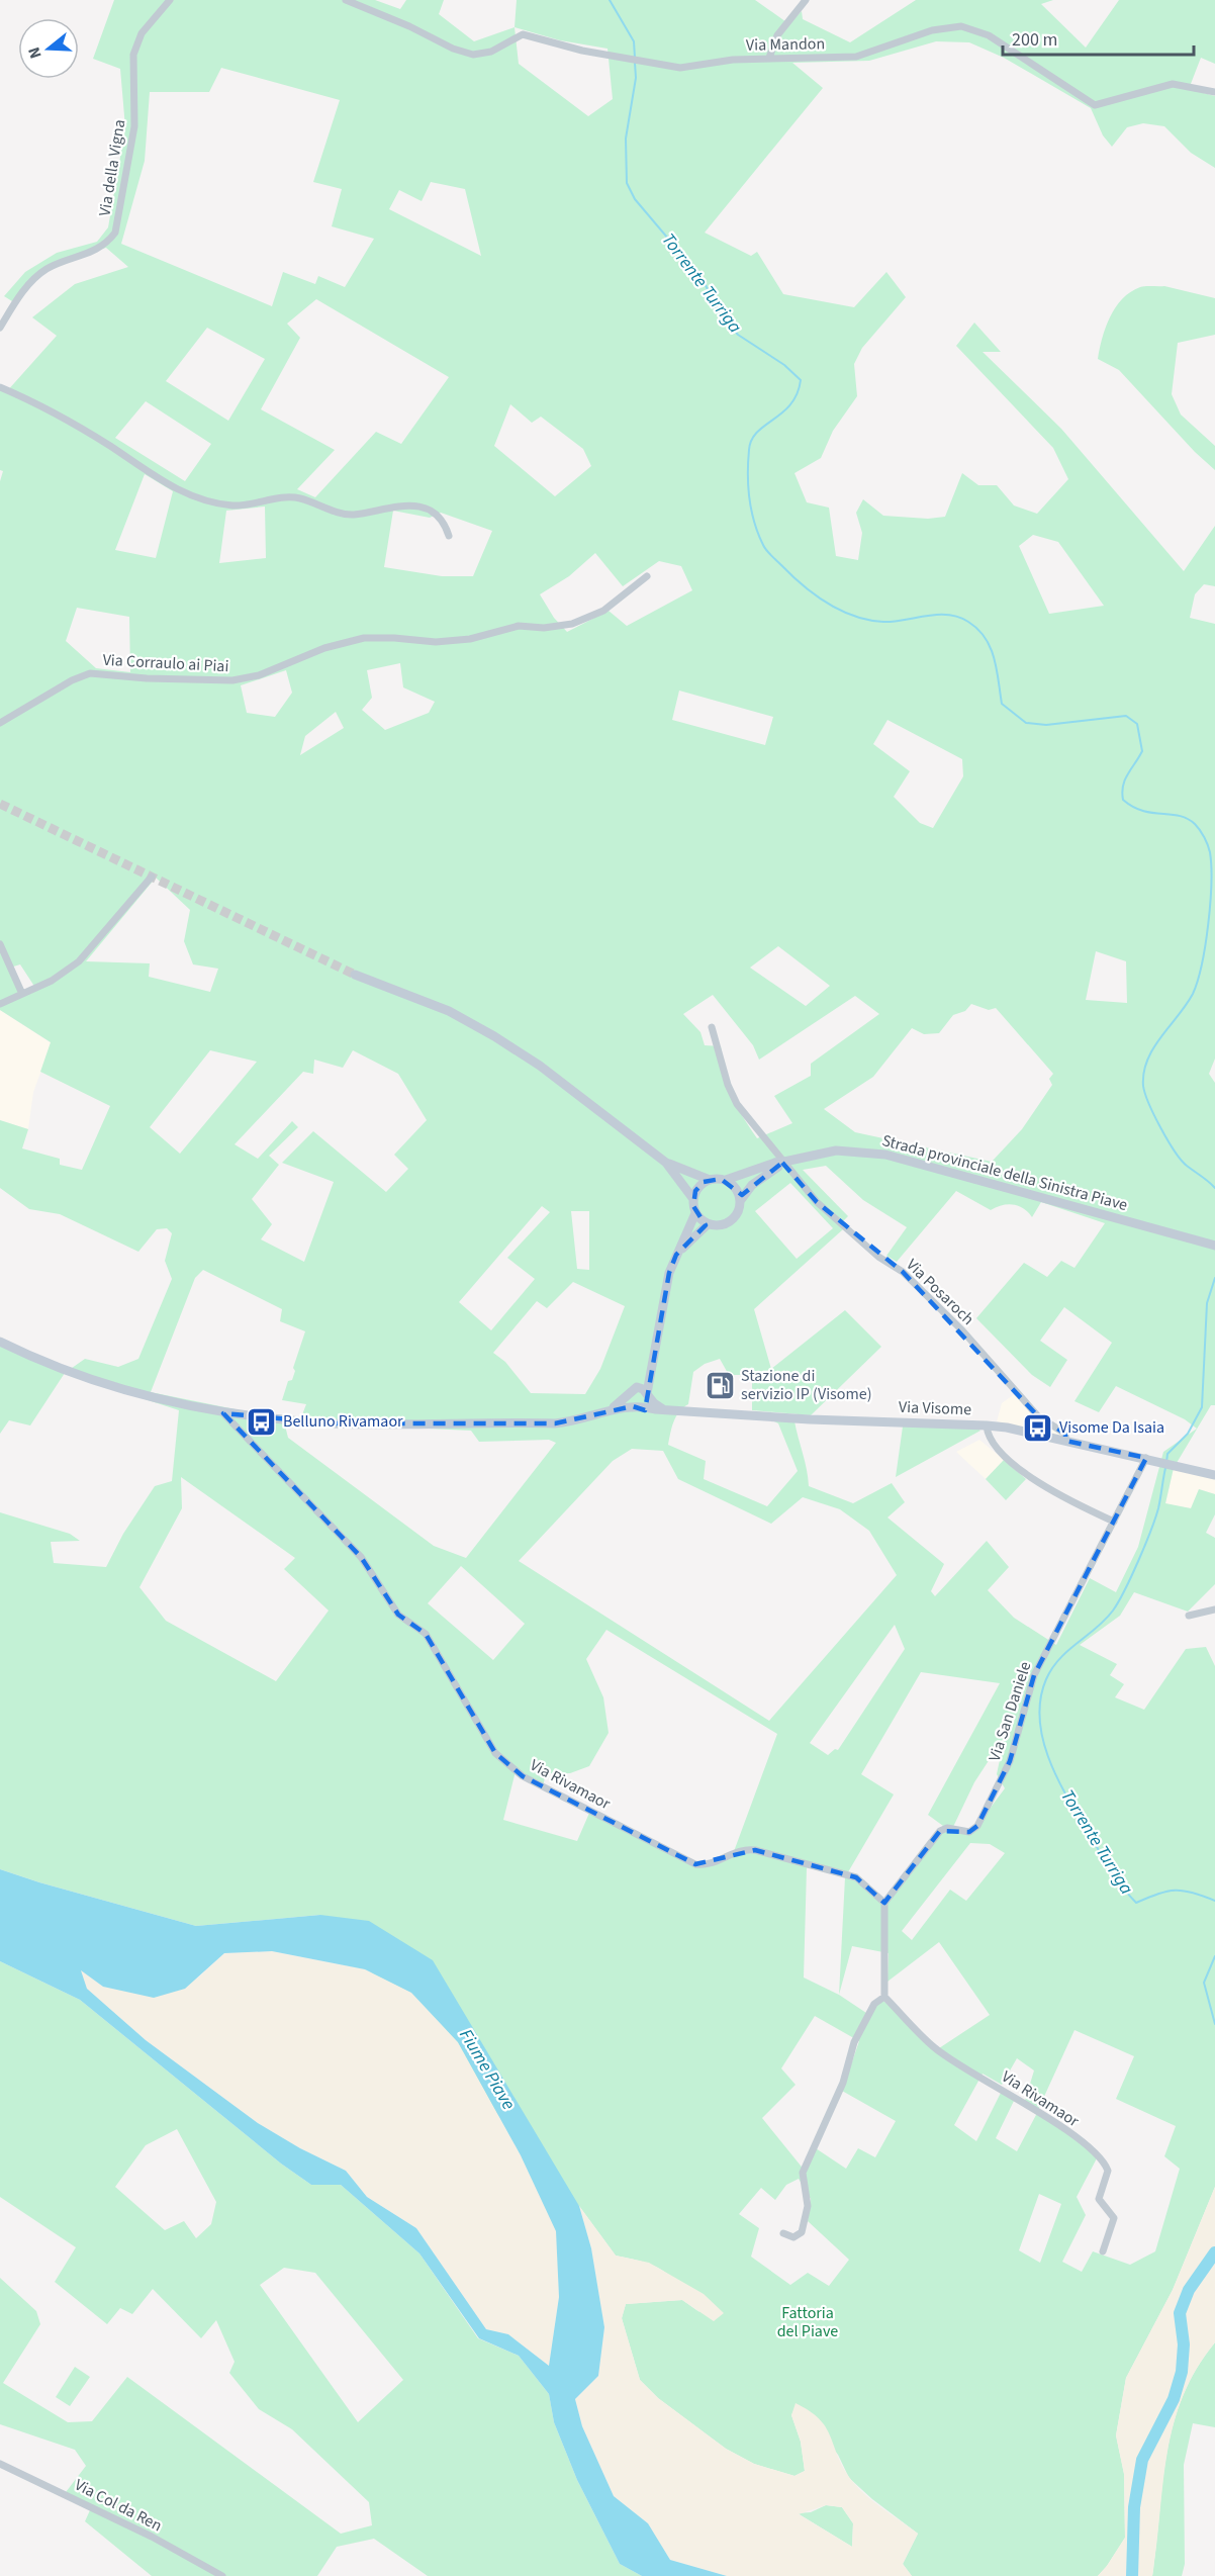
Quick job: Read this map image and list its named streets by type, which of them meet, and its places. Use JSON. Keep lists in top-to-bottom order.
{
  "streets": {
    "street": [
      "Via Mandon",
      "Via della Vigna",
      "Via Corraulo ai Piai",
      "Strada provinciale della Sinistra Piave",
      "Via Posaroch",
      "Via Visome",
      "Via San Daniele",
      "Via Rivamaor",
      "Via Col da Ren"
    ]
  },
  "crossings": [
    ["Strada provinciale della Sinistra Piave", "Via Posaroch"],
    ["Via Posaroch", "Via Visome"],
    ["Via Visome", "Via San Daniele"],
    ["Via San Daniele", "Via Rivamaor"]
  ],
  "water": ["Torrente Turriga", "Fiume Piave"],
  "parks": ["Fattoria del Piave"],
  "places": {
    "fuel station": ["Stazione di servizio IP (Visome)"],
    "bus stop": ["Belluno Rivamaor", "Visome Da Isaia"]
  },
  "scale_bar": "200 m",
  "north": "left"
}
